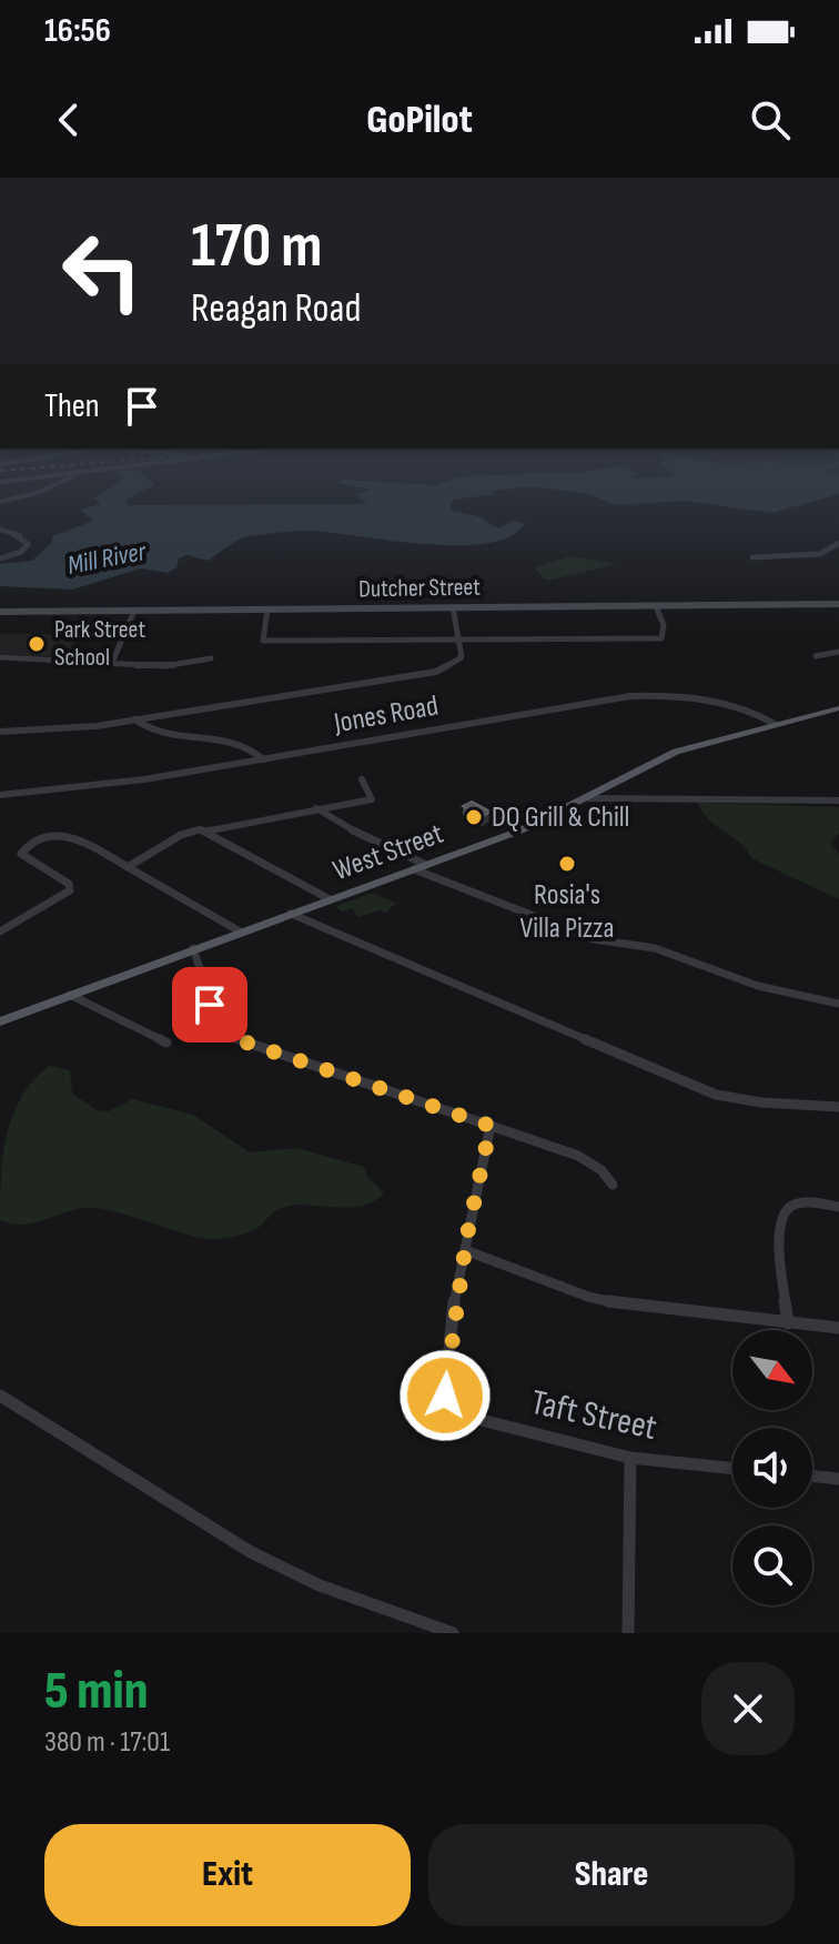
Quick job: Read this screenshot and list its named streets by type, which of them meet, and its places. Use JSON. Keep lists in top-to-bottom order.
{
  "streets": {
    "main road": ["West Street"],
    "street": ["Dutcher Street", "Jones Road", "Taft Street"]
  },
  "crossings": [
    ["Jones Road", "West Street"]
  ],
  "water": ["Mill River"],
  "places": ["Park Street School", "DQ Grill & Chill", "Rosia's Villa Pizza"],
  "north": "bottom right",
  "page": {
    "status": "16:56",
    "header": "GoPilot",
    "turn": ["170 m", "Reagan Road"],
    "then": "Then",
    "heading": ["5 min", "380 m · 17:01"],
    "buttons": ["Exit", "Share"]
  }
}
